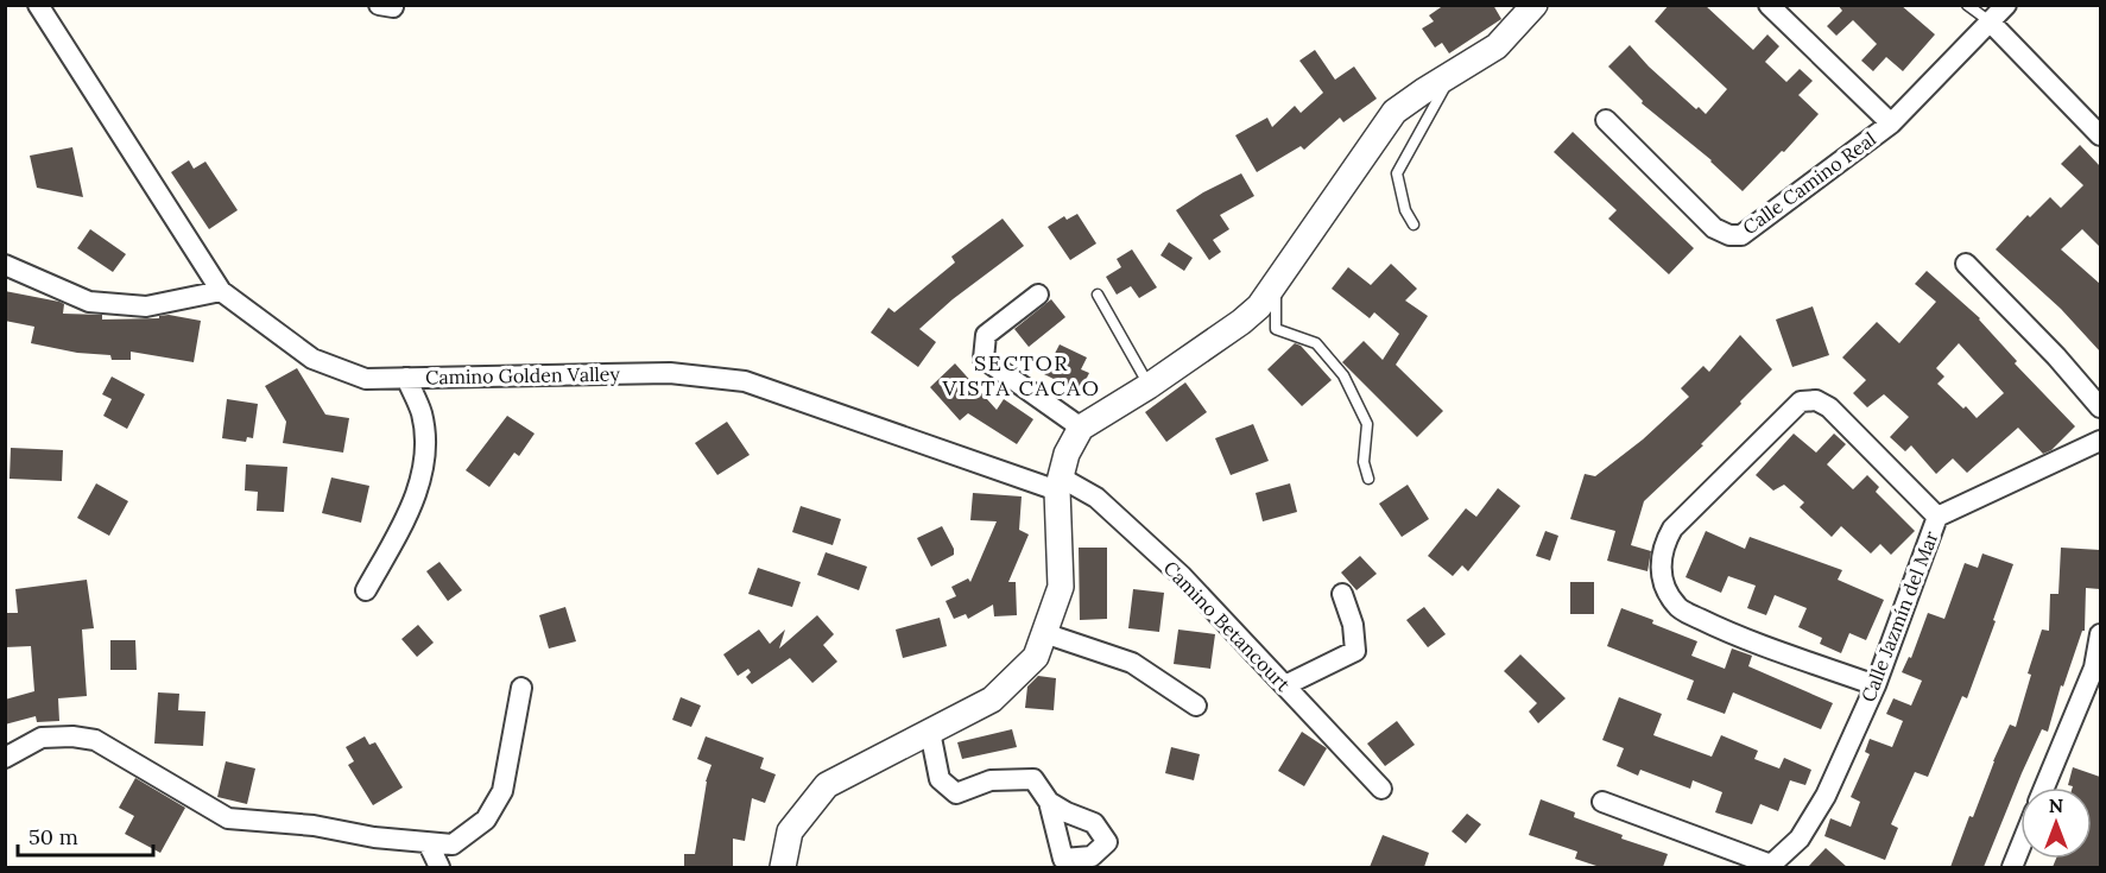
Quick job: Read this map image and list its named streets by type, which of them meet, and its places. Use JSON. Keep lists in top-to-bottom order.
{
  "streets": {
    "street": [
      "Calle Camino Real",
      "Camino Golden Valley",
      "Calle Jazmín del Mar",
      "Camino Betancourt"
    ]
  },
  "crossings": [
    ["Camino Golden Valley", "Camino Betancourt"]
  ],
  "districts": ["SECTOR VISTA CACAO"],
  "scale_bar": "50 m",
  "north": "top"
}
